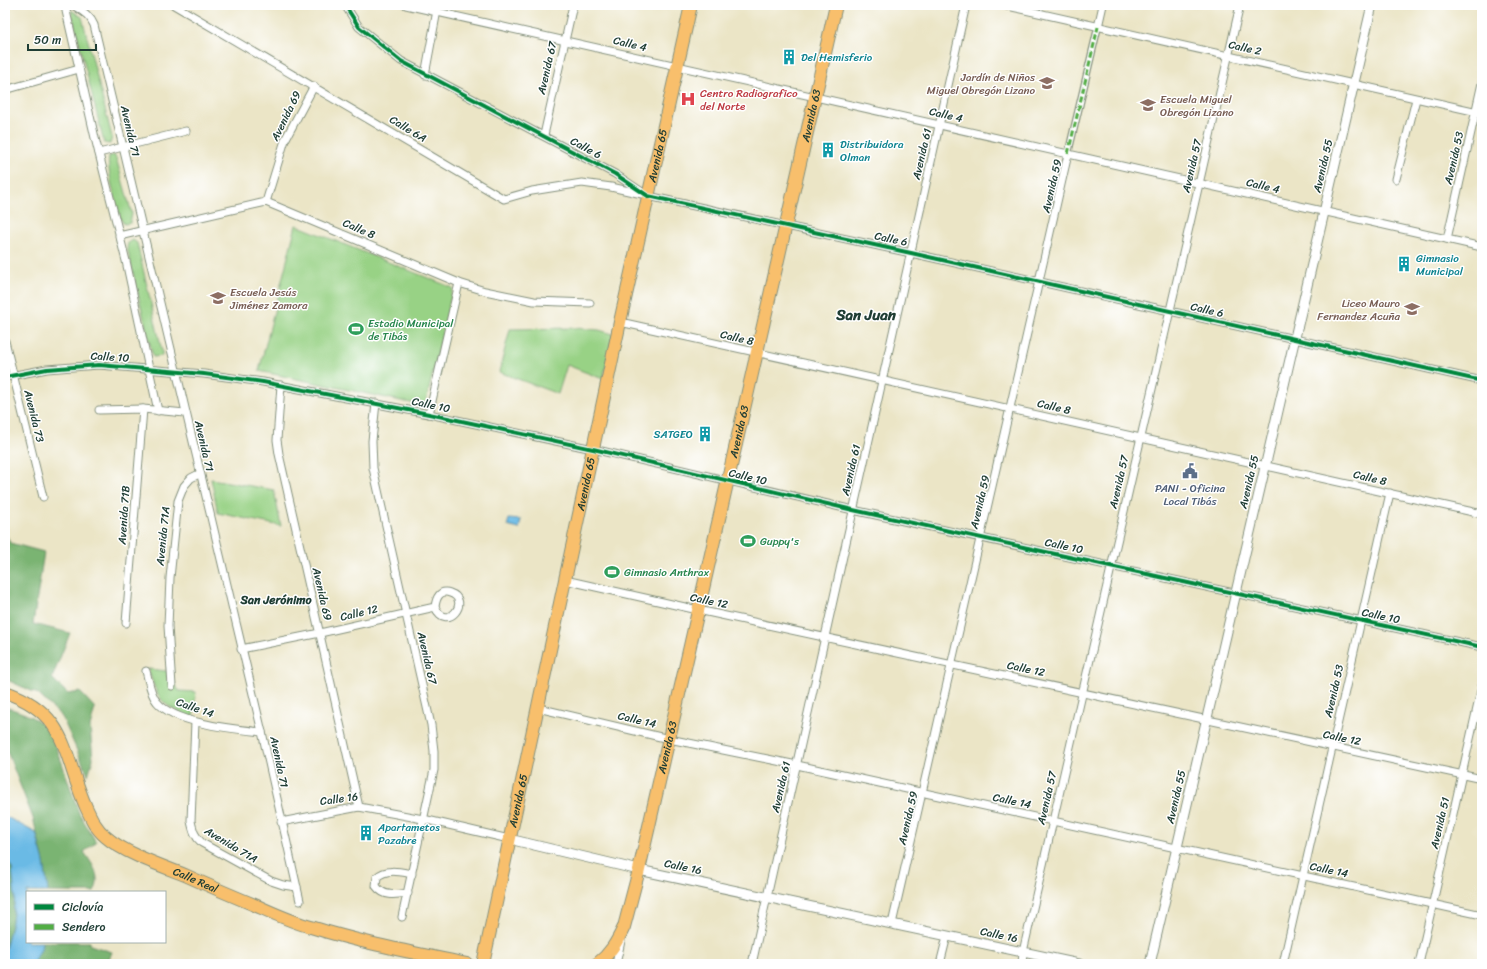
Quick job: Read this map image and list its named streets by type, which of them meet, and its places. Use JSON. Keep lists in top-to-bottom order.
{
  "streets": {
    "main road": ["Avenida 63", "Avenida 65", "Calle Real"],
    "street": [
      "Calle 4",
      "Calle 2",
      "Avenida 67",
      "Avenida 69",
      "Calle 6A",
      "Avenida 71",
      "Calle 6",
      "Avenida 61",
      "Avenida 53",
      "Avenida 57",
      "Avenida 55",
      "Avenida 59",
      "Calle 8",
      "Calle 10",
      "Avenida 73",
      "Avenida 71B",
      "Avenida 71A",
      "Calle 12",
      "Calle 14",
      "Calle 16",
      "Avenida 51"
    ]
  },
  "crossings": [
    ["Calle 4", "Avenida 67"],
    ["Calle 4", "Avenida 63"],
    ["Calle 4", "Avenida 61"],
    ["Calle 4", "Avenida 65"],
    ["Calle 4", "Avenida 53"],
    ["Calle 4", "Avenida 57"],
    ["Calle 4", "Avenida 55"],
    ["Calle 4", "Avenida 59"],
    ["Calle 2", "Avenida 53"],
    ["Calle 2", "Avenida 57"],
    ["Calle 2", "Avenida 55"],
    ["Calle 2", "Avenida 59"],
    ["Avenida 67", "Calle 6"],
    ["Avenida 67", "Calle 10"],
    ["Avenida 67", "Calle 12"],
    ["Avenida 67", "Calle 16"],
    ["Avenida 63", "Calle 6"],
    ["Avenida 63", "Calle 8"],
    ["Avenida 63", "Calle 10"],
    ["Avenida 63", "Calle 12"],
    ["Avenida 63", "Calle 14"],
    ["Avenida 63", "Calle 16"],
    ["Avenida 69", "Calle 6A"],
    ["Avenida 69", "Calle 8"],
    ["Avenida 69", "Calle 10"],
    ["Avenida 69", "Calle 12"],
    ["Avenida 69", "Calle 16"],
    ["Calle 6A", "Calle 6"],
    ["Calle 6A", "Avenida 65"],
    ["Avenida 71", "Calle 10"],
    ["Avenida 71", "Avenida 71A"],
    ["Avenida 71", "Calle 12"],
    ["Avenida 71", "Calle 14"],
    ["Avenida 71", "Calle 16"],
    ["Calle 6", "Avenida 61"],
    ["Calle 6", "Avenida 65"],
    ["Calle 6", "Avenida 57"],
    ["Calle 6", "Avenida 55"],
    ["Calle 6", "Avenida 59"],
    ["Avenida 61", "Calle 8"],
    ["Avenida 61", "Calle 10"],
    ["Avenida 61", "Calle 12"],
    ["Avenida 61", "Calle 14"],
    ["Avenida 61", "Calle 16"],
    ["Avenida 65", "Calle 8"],
    ["Avenida 65", "Calle 10"],
    ["Avenida 65", "Calle 12"],
    ["Avenida 65", "Calle 14"],
    ["Avenida 65", "Calle 16"],
    ["Avenida 53", "Calle 8"],
    ["Avenida 53", "Calle 10"],
    ["Avenida 53", "Calle 12"],
    ["Avenida 53", "Calle 14"],
    ["Avenida 57", "Calle 8"],
    ["Avenida 57", "Calle 10"],
    ["Avenida 57", "Calle 12"],
    ["Avenida 57", "Calle 14"],
    ["Avenida 57", "Calle 16"],
    ["Avenida 55", "Calle 8"],
    ["Avenida 55", "Calle 10"],
    ["Avenida 55", "Calle 12"],
    ["Avenida 55", "Calle 14"],
    ["Avenida 59", "Calle 8"],
    ["Avenida 59", "Calle 10"],
    ["Avenida 59", "Calle 12"],
    ["Avenida 59", "Calle 14"],
    ["Avenida 59", "Calle 16"],
    ["Calle 10", "Avenida 73"],
    ["Avenida 71A", "Calle 14"],
    ["Calle 12", "Avenida 51"],
    ["Calle 14", "Avenida 51"]
  ],
  "districts": ["San Juan", "San Jerónimo"],
  "places": {
    "building": [
      "Del Hemisferio",
      "Distribuidora Olman",
      "Gimnasio Municipal",
      "SATGEO",
      "Apartametos Pazabre"
    ],
    "school or university": [
      "Jardín de Niños Miguel Obregón Lizano",
      "Escuela Miguel Obregón Lizano",
      "Escuela Jesús Jiménez Zamora",
      "Liceo Mauro Fernandez Acuña"
    ],
    "hospital": ["Centro Radiografico del Norte"],
    "sports": ["Estadio Municipal de Tibás", "Guppy's", "Gimnasio Anthrax"],
    "public building": ["PANI - Oficina Local Tibás"]
  },
  "legend": ["Ciclovía", "Sendero"],
  "scale_bar": "50 m"
}
